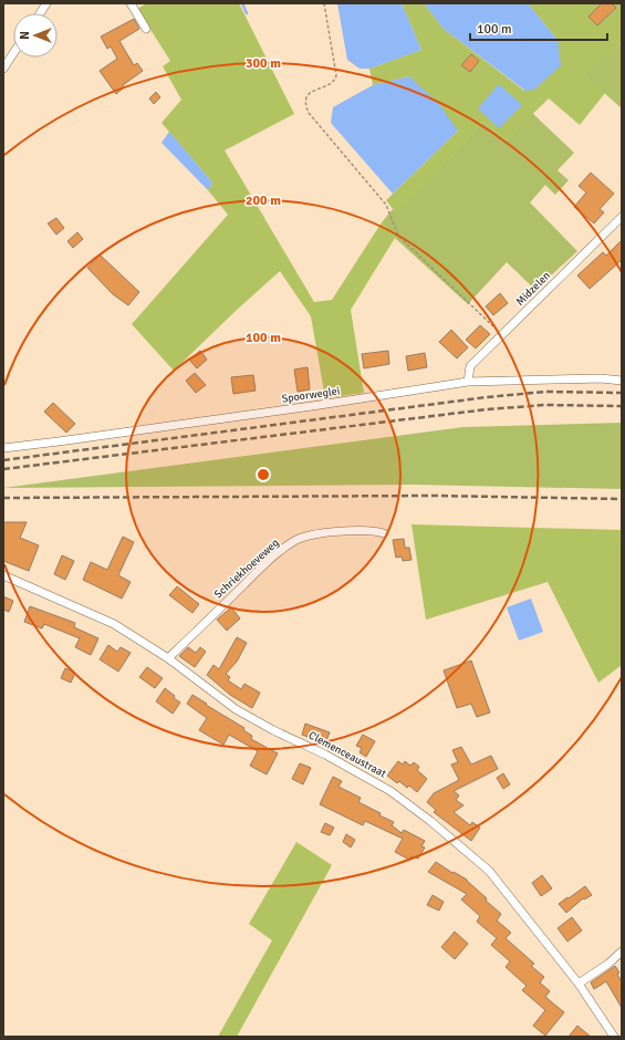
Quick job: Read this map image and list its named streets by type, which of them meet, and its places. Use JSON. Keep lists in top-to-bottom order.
{
  "streets": {
    "street": [
      "Midzelen",
      "Spoorweglei",
      "Schriekhoeveweg",
      "Clemenceaustraat"
    ]
  },
  "crossings": [
    ["Midzelen", "Spoorweglei"],
    ["Schriekhoeveweg", "Clemenceaustraat"]
  ],
  "scale_bar": "100 m",
  "north": "left",
  "rings": ["300 m", "200 m", "100 m"]
}
